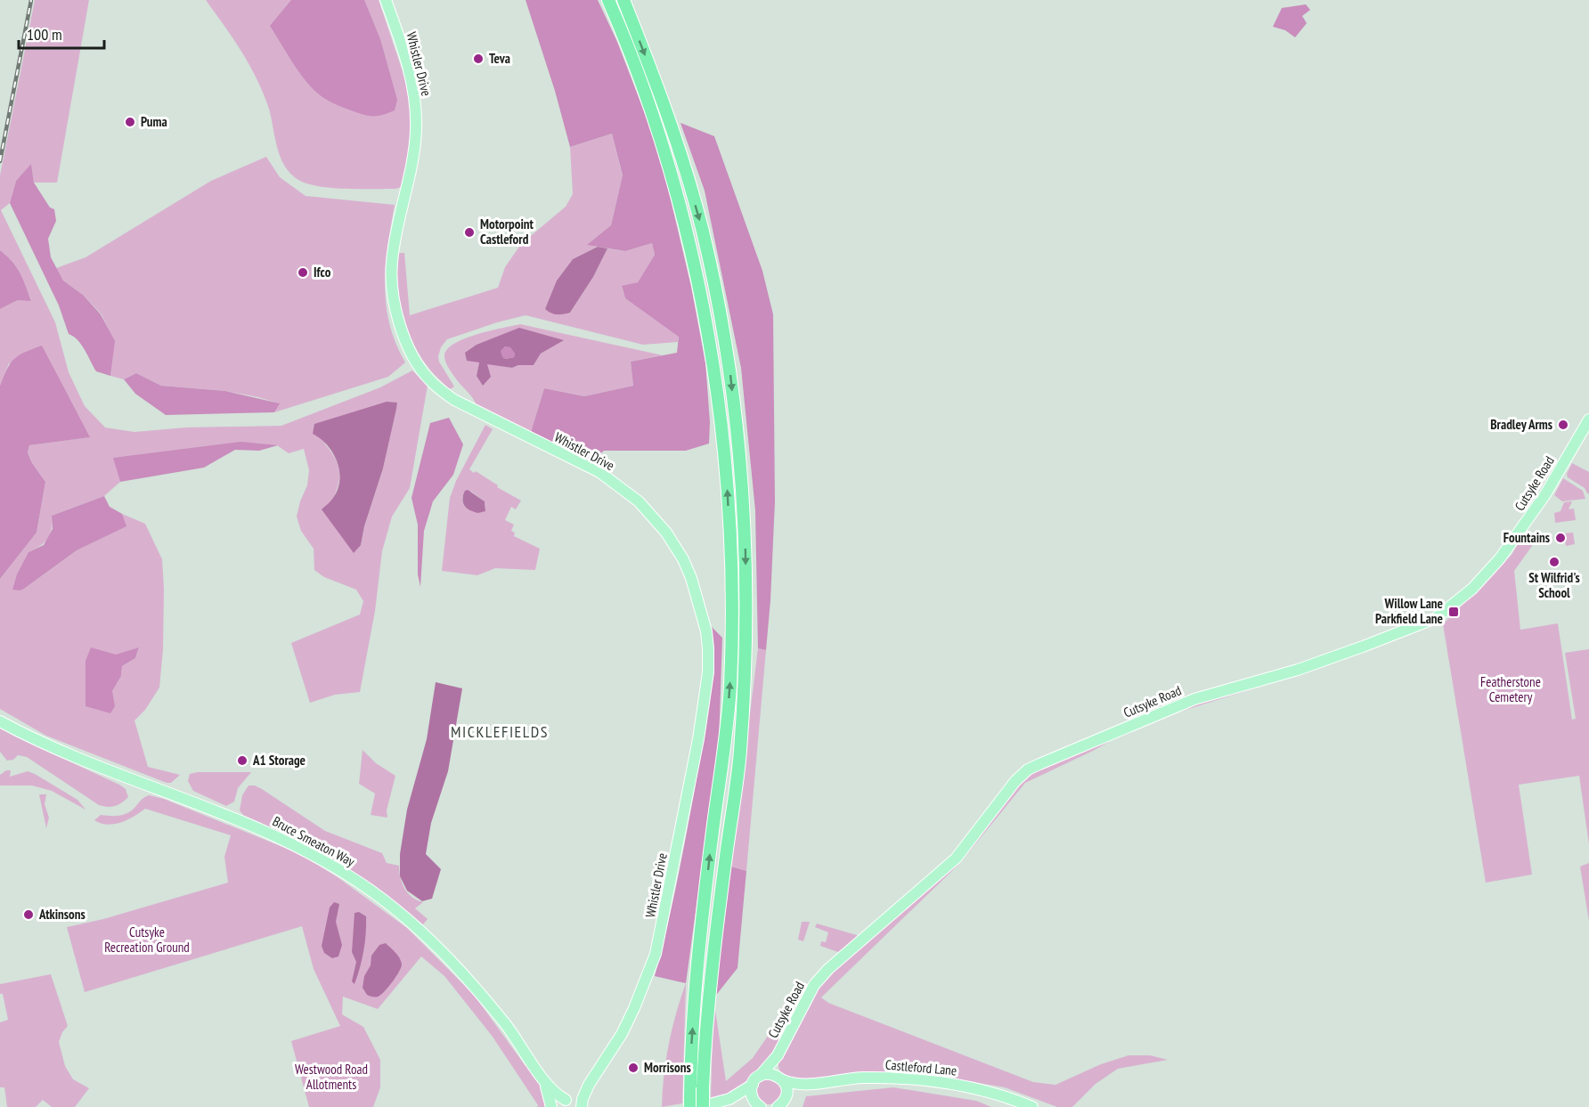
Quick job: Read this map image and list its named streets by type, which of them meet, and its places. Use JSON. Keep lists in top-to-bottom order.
{
  "streets": {
    "main road": [
      "Whistler Drive",
      "Cutsyke Road",
      "Bruce Smeaton Way",
      "Castleford Lane"
    ]
  },
  "crossings": [
    ["Whistler Drive", "Bruce Smeaton Way"],
    ["Cutsyke Road", "Castleford Lane"]
  ],
  "districts": ["MICKLEFIELDS"],
  "parks": ["Featherstone Cemetery", "Cutsyke Recreation Ground", "Westwood Road Allotments"],
  "places": {
    "other": [
      "Teva",
      "Puma",
      "Motorpoint Castleford",
      "Ifco",
      "Bradley Arms",
      "Fountains",
      "St Wilfrid's School",
      "A1 Storage",
      "Atkinsons",
      "Morrisons"
    ],
    "transit": ["Willow Lane Parkfield Lane"]
  },
  "scale_bar": "100 m"
}
